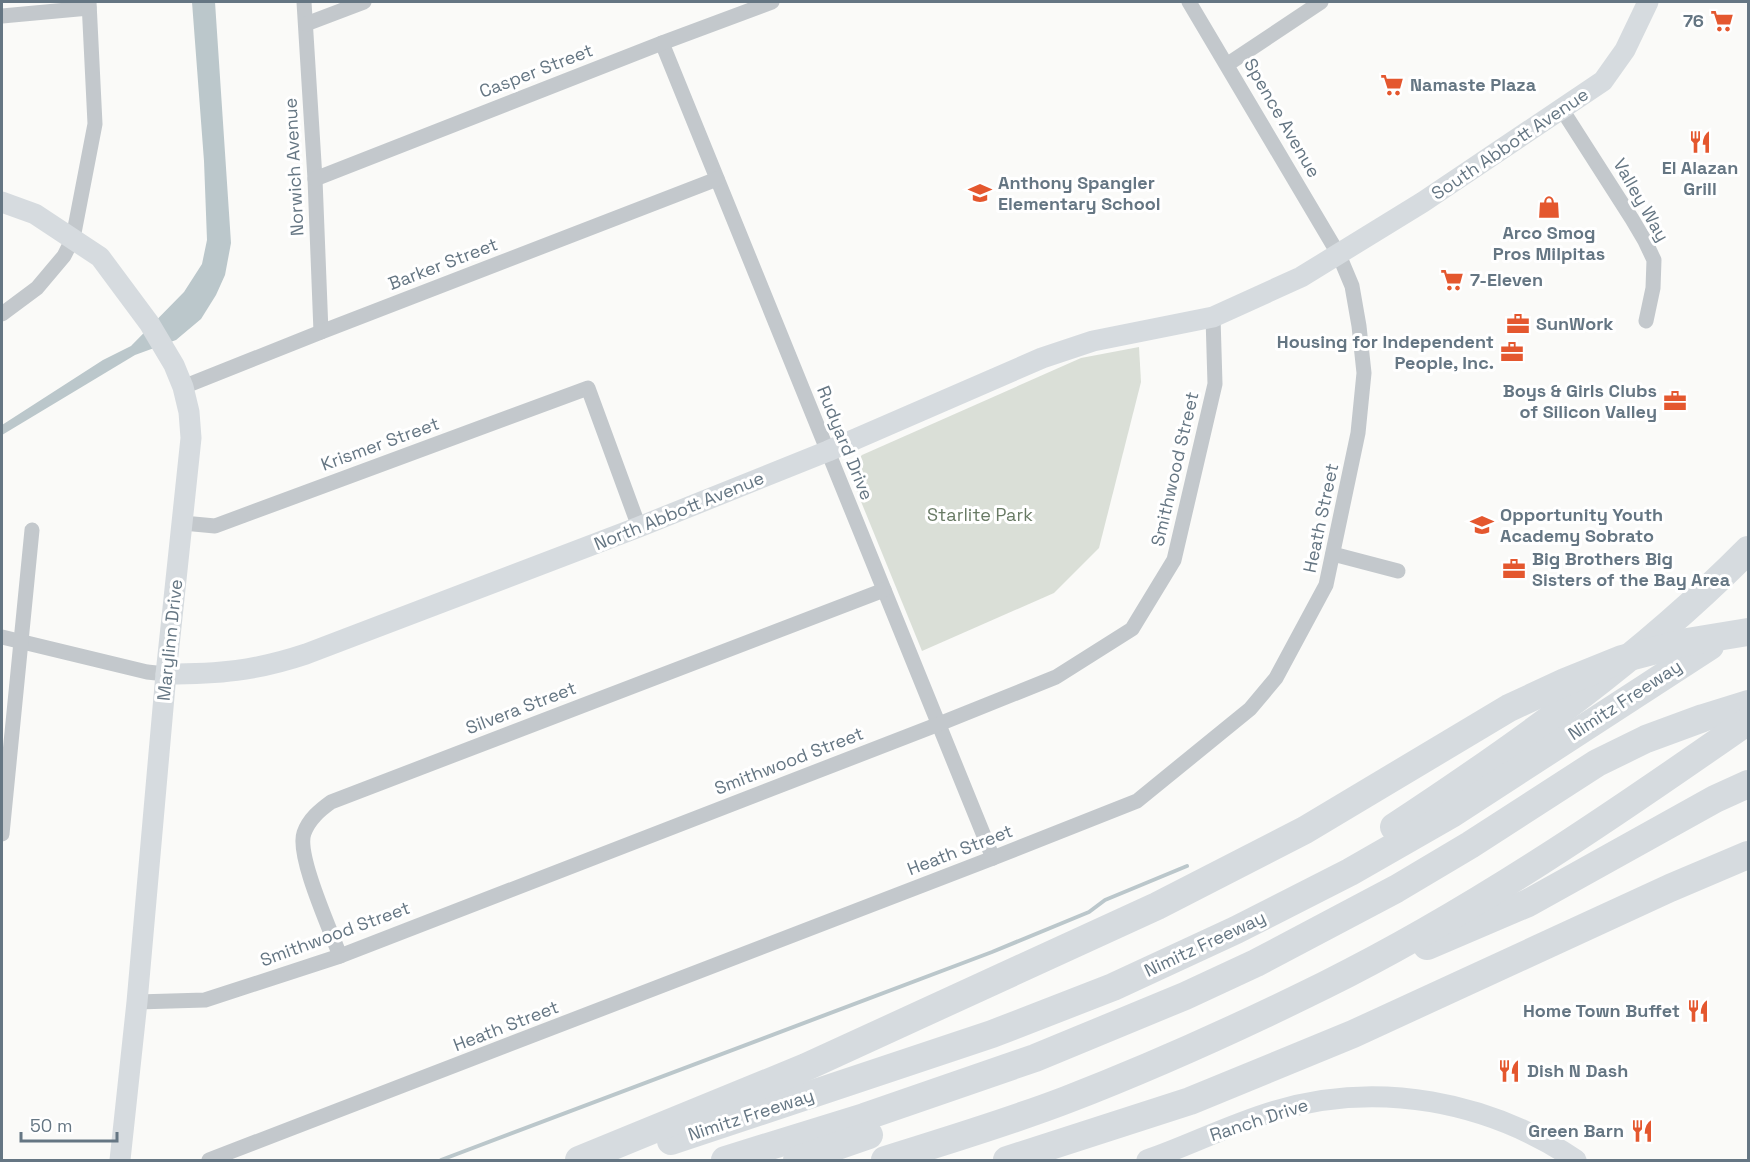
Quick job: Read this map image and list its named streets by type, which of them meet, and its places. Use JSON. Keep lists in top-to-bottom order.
{
  "streets": {
    "highway": ["Nimitz Freeway"],
    "street": [
      "Casper Street",
      "Spence Avenue",
      "South Abbott Avenue",
      "Norwich Avenue",
      "Valley Way",
      "Barker Street",
      "Rudyard Drive",
      "Krismer Street",
      "Smithwood Street",
      "North Abbott Avenue",
      "Heath Street",
      "Marylinn Drive",
      "Silvera Street",
      "Ranch Drive"
    ]
  },
  "crossings": [
    ["Casper Street", "Norwich Avenue"],
    ["Casper Street", "Rudyard Drive"],
    ["Spence Avenue", "South Abbott Avenue"],
    ["Spence Avenue", "North Abbott Avenue"],
    ["Spence Avenue", "Heath Street"],
    ["South Abbott Avenue", "Valley Way"],
    ["South Abbott Avenue", "North Abbott Avenue"],
    ["South Abbott Avenue", "Heath Street"],
    ["Norwich Avenue", "Barker Street"],
    ["Barker Street", "Rudyard Drive"],
    ["Barker Street", "Marylinn Drive"],
    ["Rudyard Drive", "Smithwood Street"],
    ["Rudyard Drive", "North Abbott Avenue"],
    ["Rudyard Drive", "Heath Street"],
    ["Rudyard Drive", "Silvera Street"],
    ["Krismer Street", "North Abbott Avenue"],
    ["Krismer Street", "Marylinn Drive"],
    ["Smithwood Street", "North Abbott Avenue"],
    ["Smithwood Street", "Marylinn Drive"],
    ["Smithwood Street", "Silvera Street"],
    ["North Abbott Avenue", "Heath Street"],
    ["North Abbott Avenue", "Marylinn Drive"]
  ],
  "parks": ["Starlite Park"],
  "places": {
    "supermarket": ["76", "Namaste Plaza", "7-Eleven"],
    "restaurant": [
      "El Alazan Grill",
      "Home Town Buffet",
      "Dish N Dash",
      "Green Barn"
    ],
    "school or university": ["Anthony Spangler Elementary School", "Opportunity Youth Academy Sobrato"],
    "shop": ["Arco Smog Pros Milpitas"],
    "office": [
      "SunWork",
      "Housing for Independent People, Inc.",
      "Boys & Girls Clubs of Silicon Valley",
      "Big Brothers Big Sisters of the Bay Area"
    ]
  },
  "scale_bar": "50 m"
}
